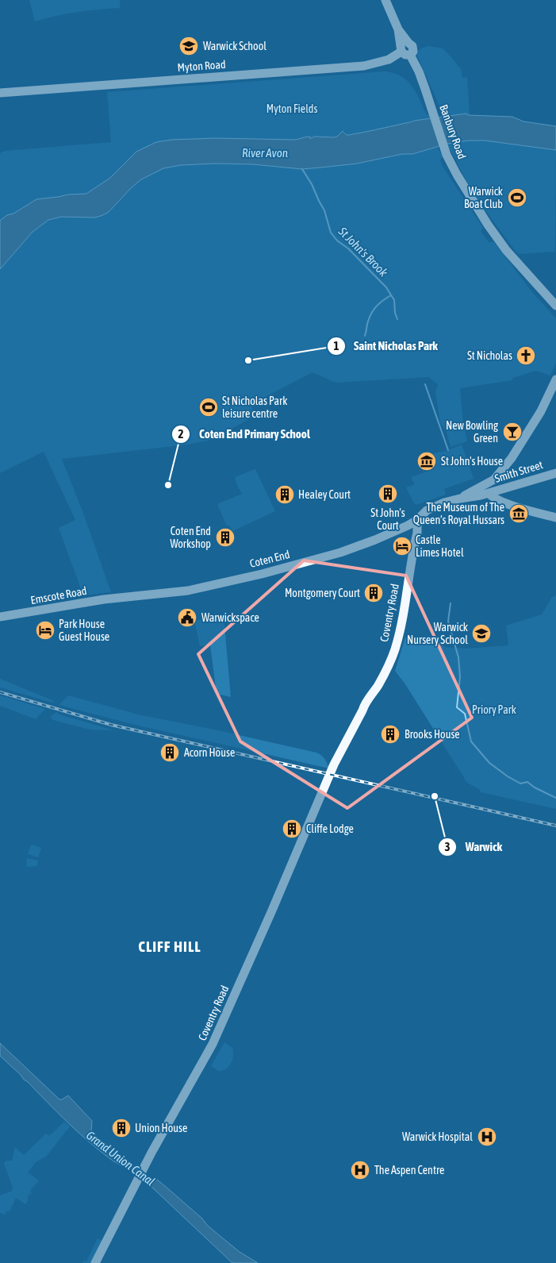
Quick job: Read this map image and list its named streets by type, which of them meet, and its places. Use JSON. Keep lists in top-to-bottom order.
{
  "streets": {
    "main road": [
      "Myton Road",
      "Banbury Road",
      "Smith Street",
      "Coten End",
      "Emscote Road",
      "Coventry Road"
    ]
  },
  "crossings": [
    ["Myton Road", "Banbury Road"],
    ["Smith Street", "Coten End"],
    ["Coten End", "Emscote Road"],
    ["Coten End", "Coventry Road"]
  ],
  "districts": ["CLIFF HILL"],
  "water": ["River Avon", "St John's Brook", "Grand Union Canal"],
  "parks": ["Myton Fields", "Priory Park"],
  "places": {
    "school or university": ["Warwick School", "Warwick Nursery School"],
    "sports": ["Warwick Boat Club", "St Nicholas Park leisure centre"],
    "church": ["St Nicholas"],
    "other": ["Saint Nicholas Park", "Coten End Primary School", "Warwick"],
    "bar": ["New Bowling Green"],
    "museum": ["St John's House", "The Museum of The Queen’s Royal Hussars"],
    "building": [
      "St John's Court",
      "Healey Court",
      "Coten End Workshop",
      "Montgomery Court",
      "Brooks House",
      "Acorn House",
      "Cliffe Lodge",
      "Union House"
    ],
    "hotel": ["Castle Limes Hotel", "Park House Guest House"],
    "public building": ["Warwickspace"],
    "hospital": ["Warwick Hospital", "The Aspen Centre"]
  }
}
